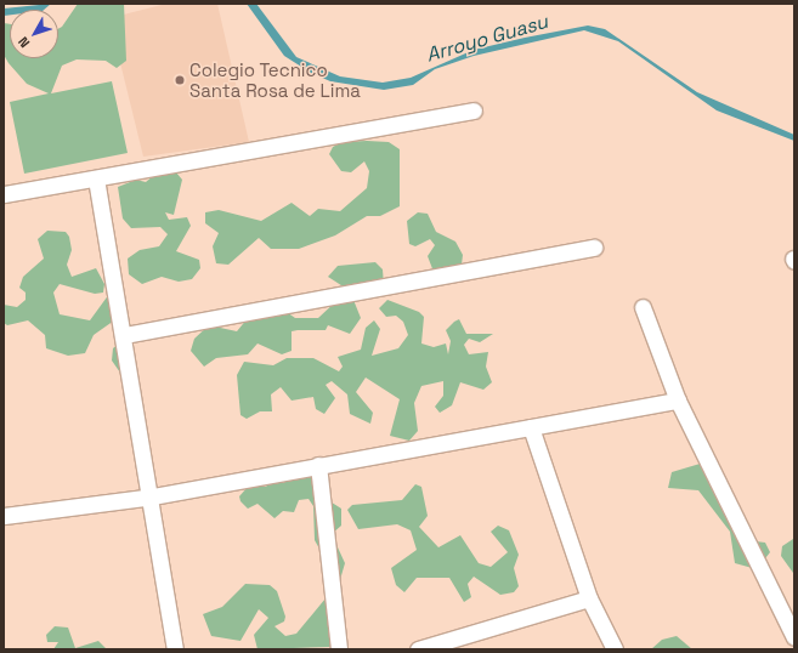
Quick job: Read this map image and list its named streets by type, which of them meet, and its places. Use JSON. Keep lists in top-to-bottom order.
{
  "water": ["Arroyo Guasu"],
  "places": ["Colegio Tecnico Santa Rosa de Lima"],
  "north": "bottom left"
}
